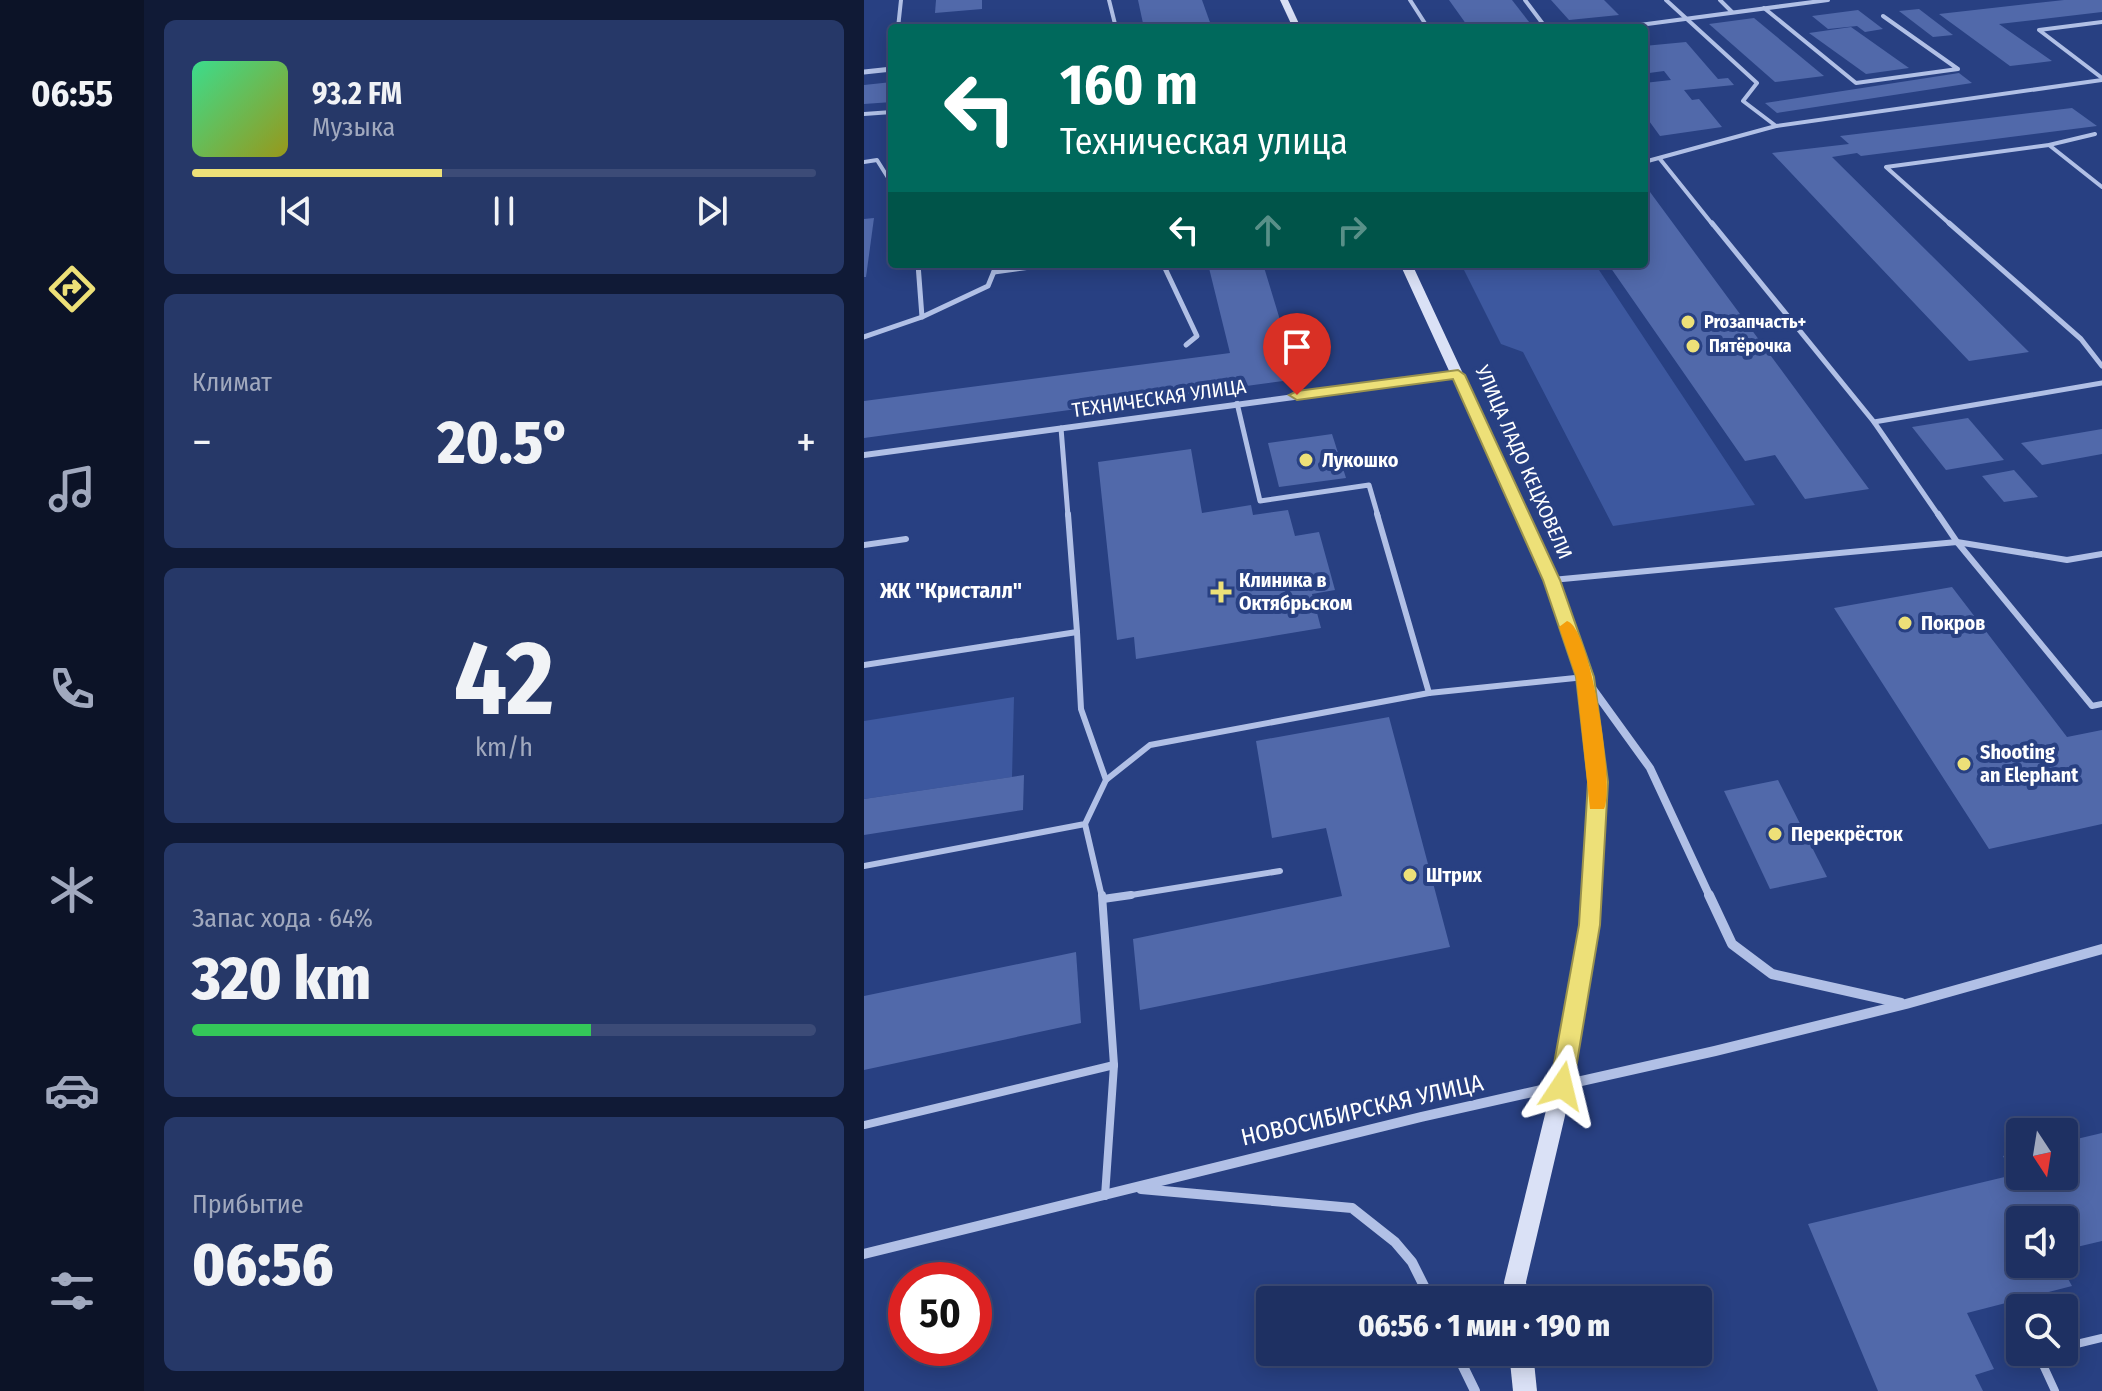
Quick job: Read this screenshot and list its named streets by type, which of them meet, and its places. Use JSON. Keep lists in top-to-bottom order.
{
  "streets": {
    "main road": ["УЛИЦА ЛАДО КЕЦХОВЕЛИ"],
    "street": ["ТЕХНИЧЕСКАЯ УЛИЦА", "НОВОСИБИРСКАЯ УЛИЦА"]
  },
  "crossings": [
    ["ТЕХНИЧЕСКАЯ УЛИЦА", "УЛИЦА ЛАДО КЕЦХОВЕЛИ"],
    ["УЛИЦА ЛАДО КЕЦХОВЕЛИ", "НОВОСИБИРСКАЯ УЛИЦА"]
  ],
  "districts": ["ЖК \"Кристалл\""],
  "places": {
    "other": [
      "Proзапчасть+",
      "Пятёрочка",
      "Лукошко",
      "Покров",
      "Shooting an Elephant",
      "Перекрёсток",
      "Штрих"
    ],
    "health": ["Клиника в Октябрьском"]
  },
  "north": "bottom",
  "page": {
    "tabs": "06:55",
    "turn": ["160 m", "Техническая улица"],
    "song": ["93.2 FM", "Музыка"],
    "tile": [
      "Климат",
      ["42", "km/h"],
      ["Запас хода · 64%", "320 km"],
      ["Прибытие", "06:56"]
    ],
    "heat": ["−", "20.5°", "+"],
    "limit": "50",
    "trip": "06:56 · 1 мин · 190 m"
  }
}
